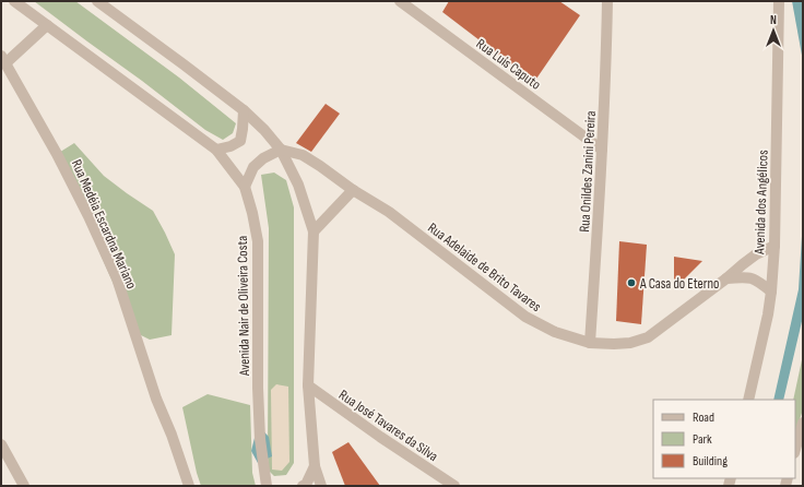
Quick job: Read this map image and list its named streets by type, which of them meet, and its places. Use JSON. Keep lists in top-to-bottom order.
{
  "streets": {
    "street": [
      "Rua Luís Caputo",
      "Rua Onildes Zanini Pereira",
      "Avenida dos Angélicos",
      "Rua Medéia Escardna Mariano",
      "Rua Adelaide de Brito Tavares",
      "Avenida Nair de Oliveira Costa",
      "Rua José Tavares da Silva"
    ]
  },
  "crossings": [
    ["Rua Luís Caputo", "Rua Onildes Zanini Pereira"],
    ["Rua Onildes Zanini Pereira", "Rua Adelaide de Brito Tavares"],
    ["Avenida dos Angélicos", "Rua Adelaide de Brito Tavares"]
  ],
  "places": ["A Casa do Eterno"],
  "legend": ["Road", "Park", "Building"],
  "north": "top"
}
